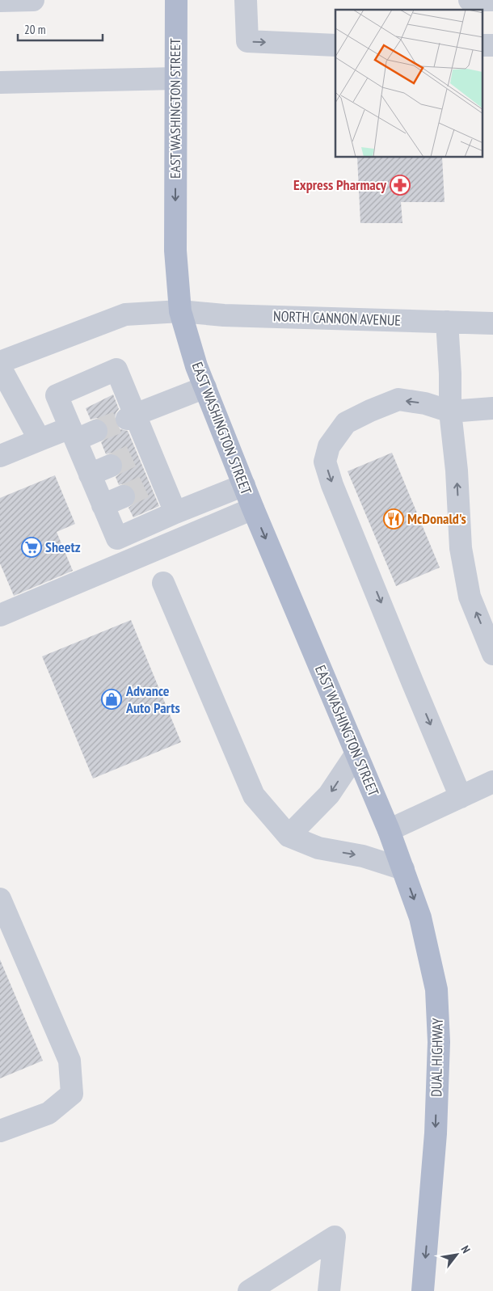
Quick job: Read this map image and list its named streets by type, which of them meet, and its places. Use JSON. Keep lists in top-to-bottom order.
{
  "streets": {
    "main road": ["EAST WASHINGTON STREET", "DUAL HIGHWAY"],
    "street": ["NORTH CANNON AVENUE"]
  },
  "crossings": [
    ["EAST WASHINGTON STREET", "NORTH CANNON AVENUE"],
    ["EAST WASHINGTON STREET", "DUAL HIGHWAY"]
  ],
  "one_way": ["EAST WASHINGTON STREET", "DUAL HIGHWAY"],
  "places": {
    "pharmacy": ["Express Pharmacy"],
    "restaurant": ["McDonald's"],
    "supermarket": ["Sheetz"],
    "shop": ["Advance Auto Parts"]
  },
  "scale_bar": "20 m",
  "north": "top right"
}
